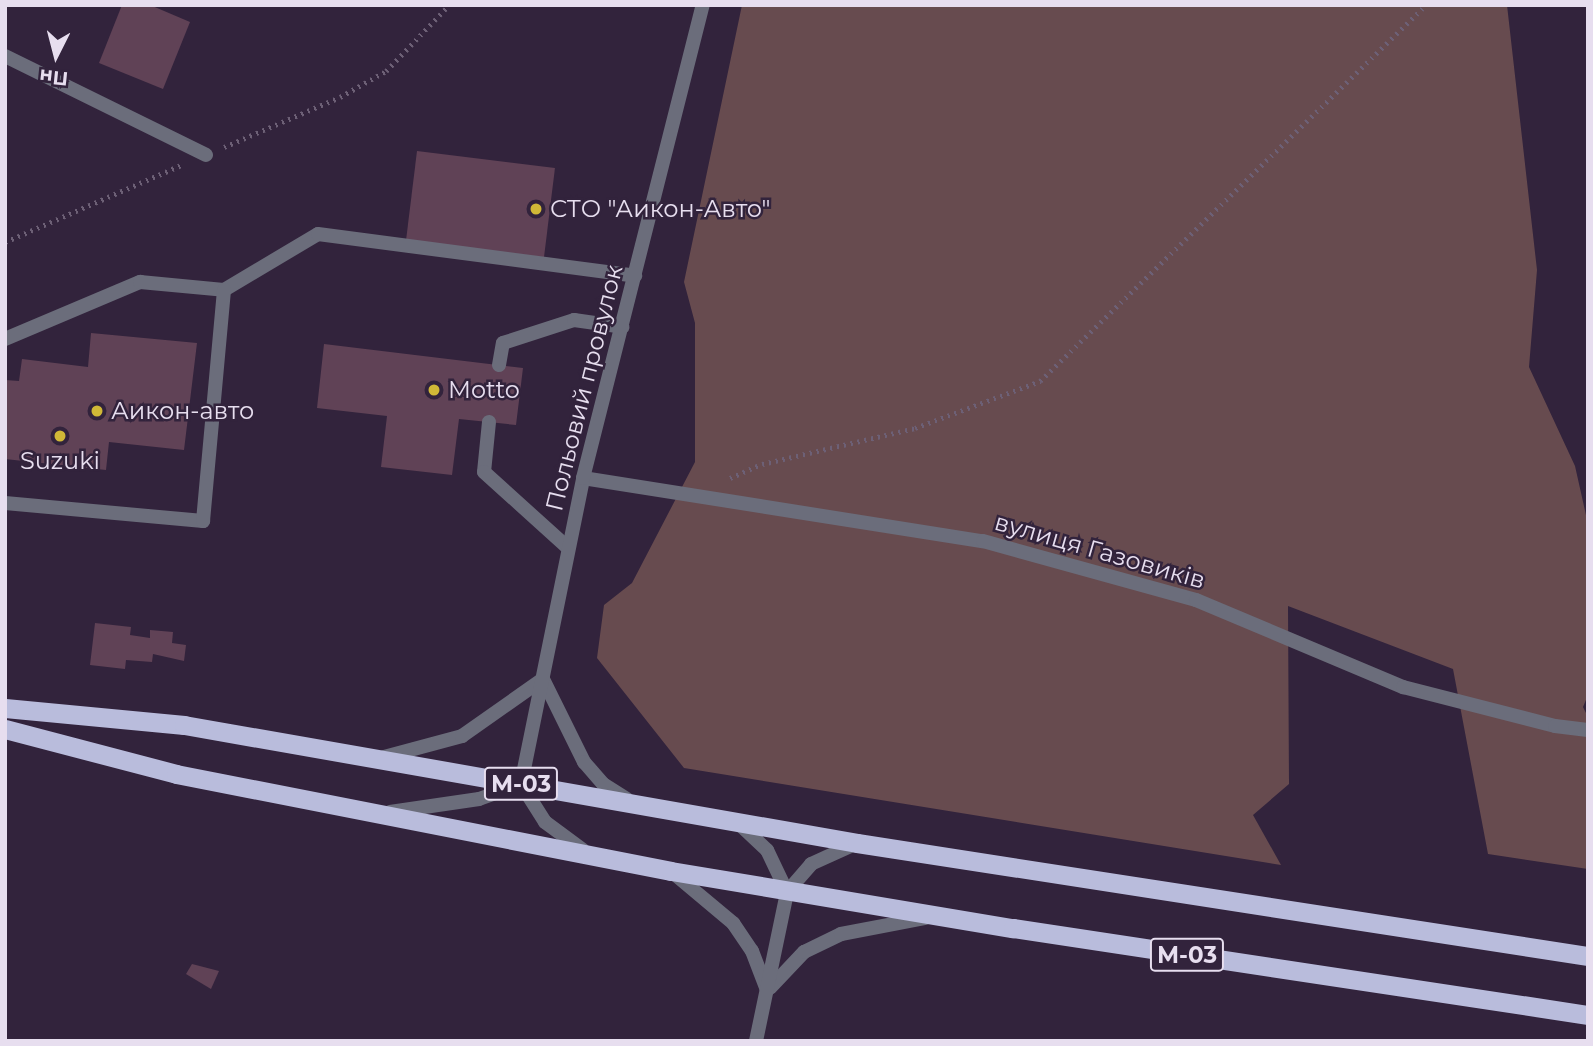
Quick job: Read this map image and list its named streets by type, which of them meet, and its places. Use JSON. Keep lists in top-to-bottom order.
{
  "streets": {
    "highway": ["М-03"],
    "street": ["Польовий провулок", "вулиця Газовиків"]
  },
  "crossings": [
    ["Польовий провулок", "вулиця Газовиків"],
    ["Польовий провулок", "М-03"]
  ],
  "places": [
    "СТО \"Аикон-Авто\"",
    "Motto",
    "Аикон-авто",
    "Suzuki"
  ],
  "north": "bottom"
}
